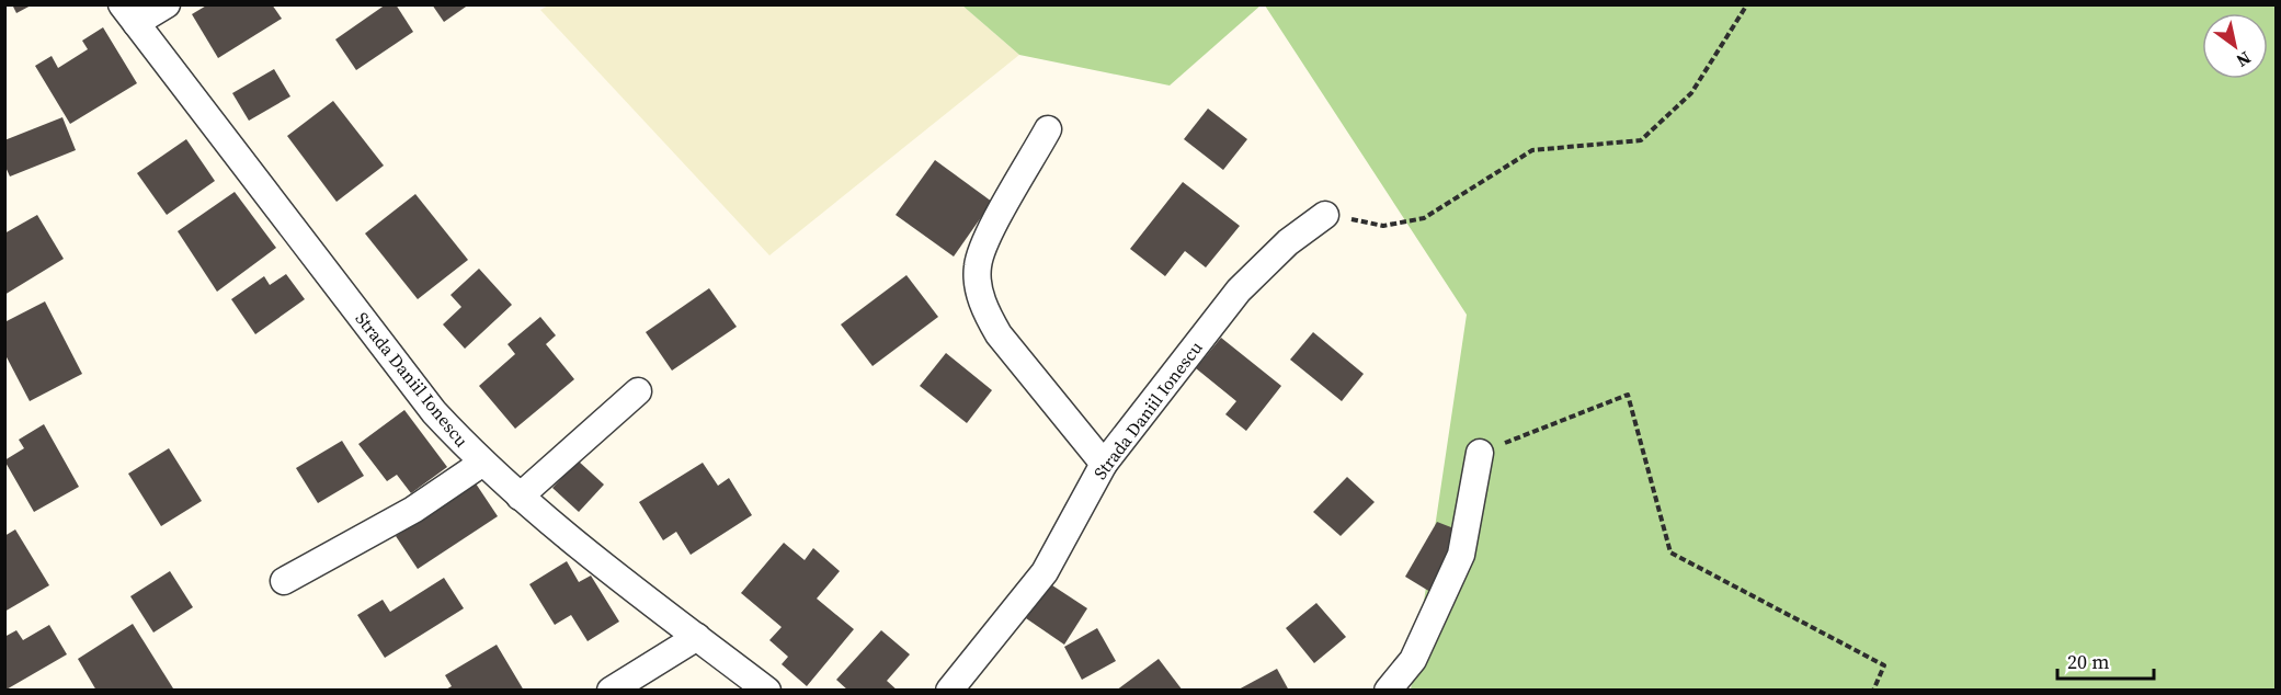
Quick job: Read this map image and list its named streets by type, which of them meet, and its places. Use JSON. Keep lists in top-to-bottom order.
{
  "streets": {
    "street": ["Strada Daniil Ionescu"]
  },
  "scale_bar": "20 m",
  "north": "bottom right"
}
